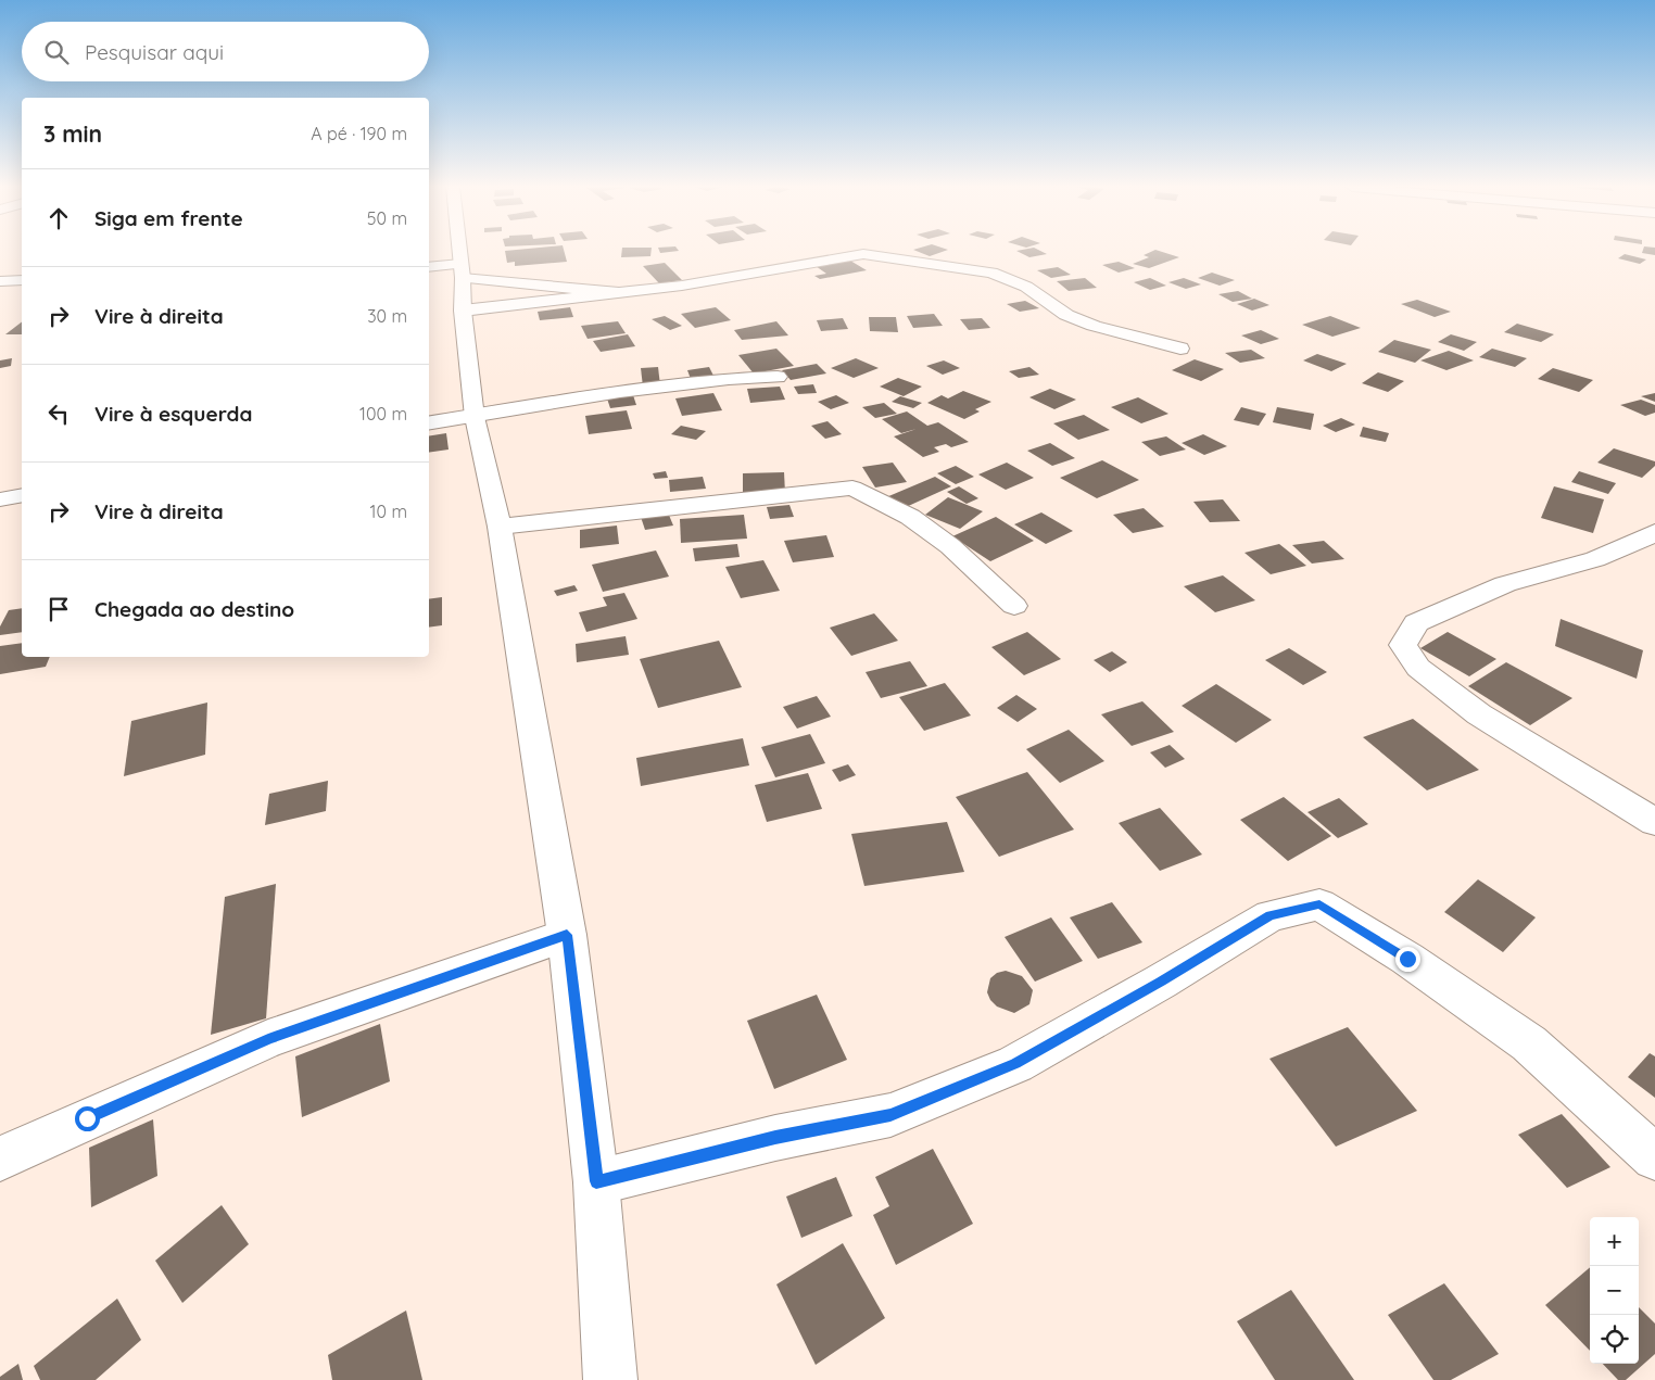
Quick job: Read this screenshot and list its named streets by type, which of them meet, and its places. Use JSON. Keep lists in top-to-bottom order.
{
  "page": {
    "search": "Pesquisar aqui",
    "heading": ["3 min", "A pé · 190 m"],
    "list": [
      ["Siga em frente", "50 m"],
      ["Vire à direita", "30 m"],
      ["Vire à esquerda", "100 m"],
      ["Vire à direita", "10 m"],
      "Chegada ao destino"
    ],
    "map_buttons": ["+", "−"]
  }
}
